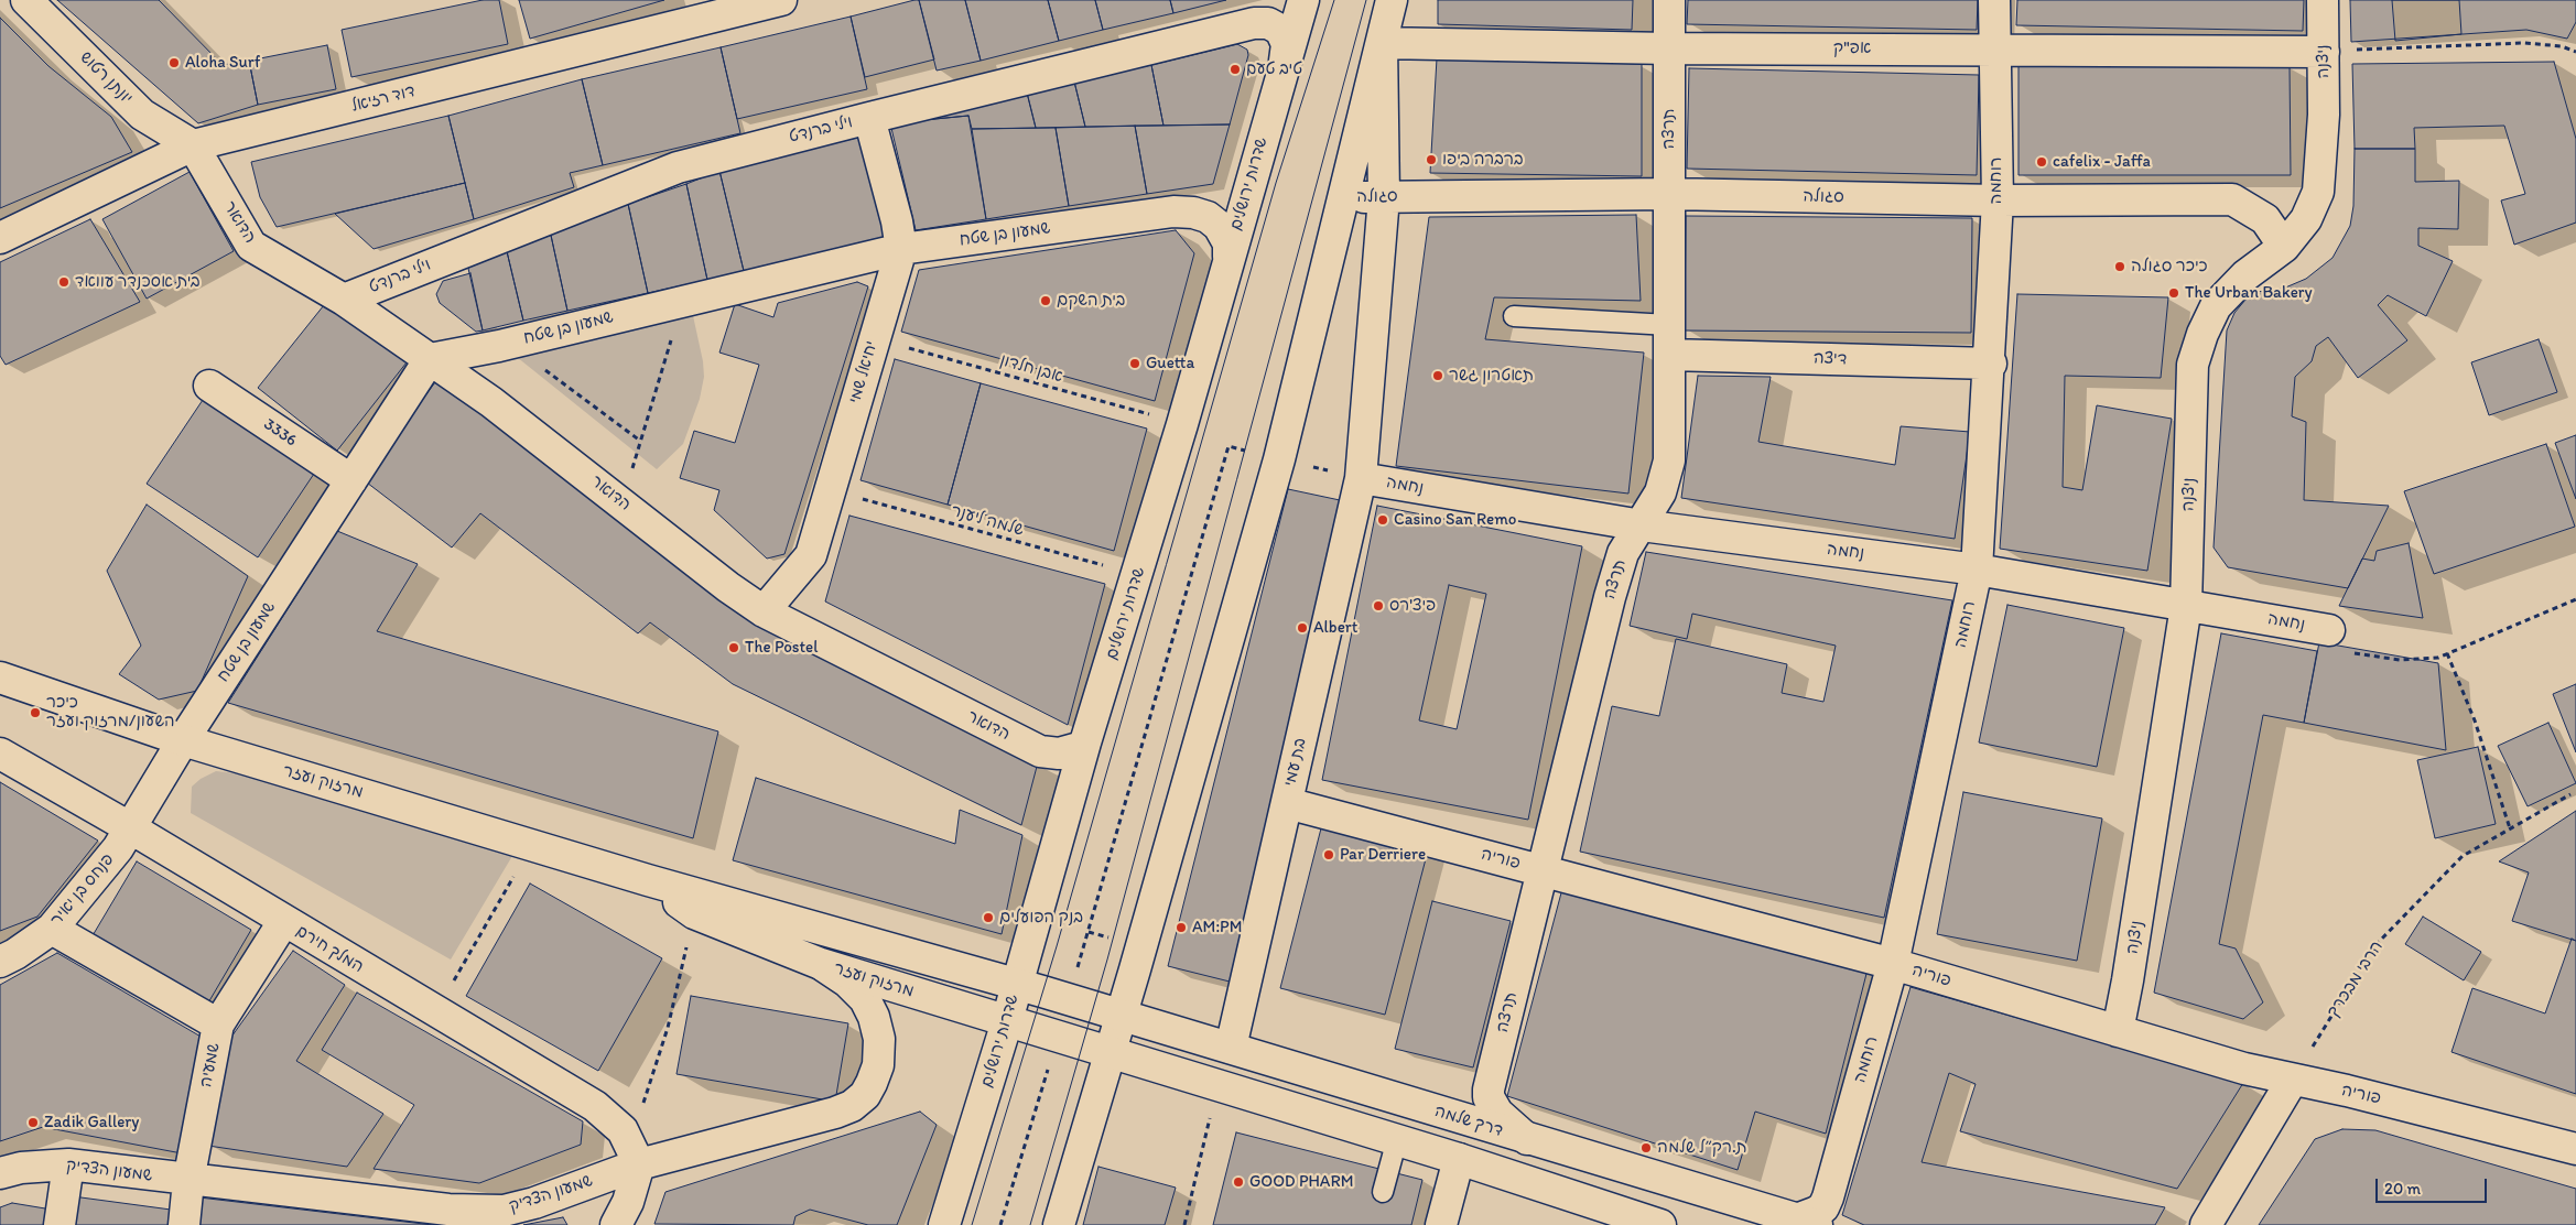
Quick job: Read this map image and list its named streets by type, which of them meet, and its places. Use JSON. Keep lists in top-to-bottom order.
{
  "streets": {
    "street": [
      "אפ\"ק",
      "ניצנה",
      "יונתן רטוש",
      "דוד רזיאל",
      "תרצה",
      "וילי ברנדט",
      "רוחמה",
      "שדרות ירושלים",
      "סגולה",
      "הדואר",
      "שמעון בן שטח",
      "דיצה",
      "יחיאל שמי",
      "3336",
      "נחמה",
      "בת עמי",
      "מרזוק ועזר",
      "פוריה",
      "פנחס בן יאיר",
      "המלך חירם",
      "שמעיה",
      "דרך שלמה",
      "שמעון הצדיק"
    ],
    "path": ["אבן חלדון", "שלמה ליענר", "הרבי מבכרך"]
  },
  "crossings": [
    ["אפ\"ק", "ניצנה"],
    ["אפ\"ק", "תרצה"],
    ["אפ\"ק", "רוחמה"],
    ["אפ\"ק", "בת עמי"],
    ["ניצנה", "סגולה"],
    ["ניצנה", "נחמה"],
    ["ניצנה", "פוריה"],
    ["יונתן רטוש", "דוד רזיאל"],
    ["יונתן רטוש", "הדואר"],
    ["דוד רזיאל", "הדואר"],
    ["תרצה", "סגולה"],
    ["תרצה", "דיצה"],
    ["תרצה", "נחמה"],
    ["תרצה", "פוריה"],
    ["תרצה", "דרך שלמה"],
    ["וילי ברנדט", "שדרות ירושלים"],
    ["וילי ברנדט", "הדואר"],
    ["וילי ברנדט", "יחיאל שמי"],
    ["רוחמה", "סגולה"],
    ["רוחמה", "דיצה"],
    ["רוחמה", "נחמה"],
    ["רוחמה", "פוריה"],
    ["רוחמה", "דרך שלמה"],
    ["שדרות ירושלים", "הדואר"],
    ["שדרות ירושלים", "שמעון בן שטח"],
    ["שדרות ירושלים", "אבן חלדון"],
    ["שדרות ירושלים", "שלמה ליענר"],
    ["שדרות ירושלים", "מרזוק ועזר"],
    ["סגולה", "בת עמי"],
    ["הדואר", "שמעון בן שטח"],
    ["הדואר", "יחיאל שמי"],
    ["שמעון בן שטח", "יחיאל שמי"],
    ["שמעון בן שטח", "3336"],
    ["שמעון בן שטח", "מרזוק ועזר"],
    ["שמעון בן שטח", "פנחס בן יאיר"],
    ["שמעון בן שטח", "המלך חירם"],
    ["אבן חלדון", "יחיאל שמי"],
    ["יחיאל שמי", "שלמה ליענר"],
    ["נחמה", "בת עמי"],
    ["בת עמי", "פוריה"],
    ["בת עמי", "דרך שלמה"],
    ["מרזוק ועזר", "דרך שלמה"],
    ["מרזוק ועזר", "שמעון הצדיק"],
    ["פוריה", "הרבי מבכרך"],
    ["פנחס בן יאיר", "המלך חירם"],
    ["המלך חירם", "שמעיה"],
    ["המלך חירם", "שמעון הצדיק"],
    ["שמעיה", "שמעון הצדיק"]
  ],
  "places": [
    "Aloha Surf",
    "טיב טעם",
    "ברברה ביפו",
    "cafelix - Jaffa",
    "כיכר סגולה",
    "בית אסכנדר עוואד",
    "The Urban Bakery",
    "בית השקם",
    "Guetta",
    "תאטרון גשר",
    "Casino San Remo",
    "פיצ'רס",
    "Albert",
    "The Postel",
    "כיכר השעון/מרזוק ועזר",
    "Par Derriere",
    "בנק הפועלים",
    "AM:PM",
    "Zadik Gallery",
    "ת.רק״ל שלמה",
    "GOOD PHARM"
  ],
  "scale_bar": "20 m"
}
